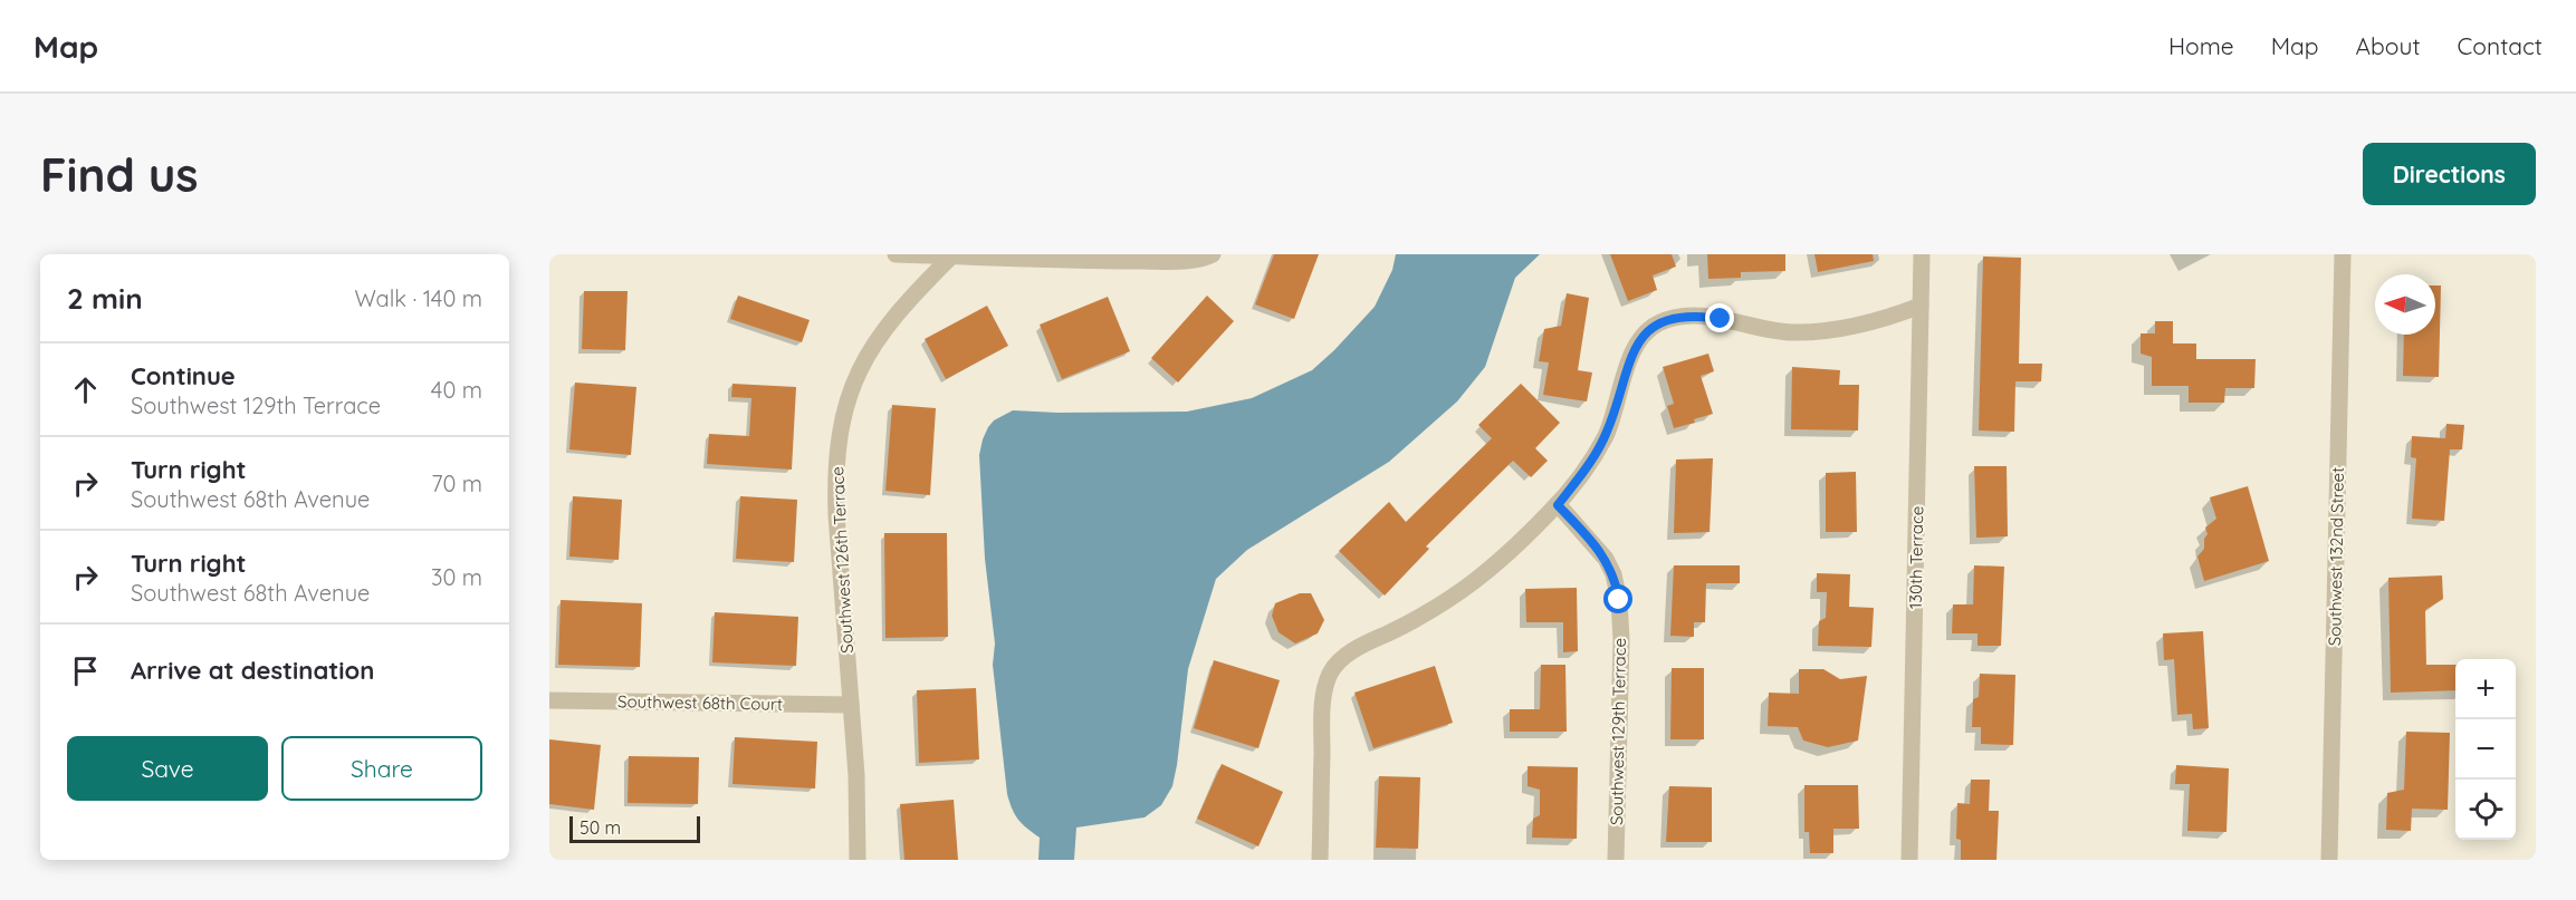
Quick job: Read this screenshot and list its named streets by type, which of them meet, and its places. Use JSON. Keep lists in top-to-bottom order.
{
  "streets": {
    "street": [
      "Southwest 132nd Street",
      "130th Terrace",
      "Southwest 126th Terrace",
      "Southwest 68th Court",
      "Southwest 129th Terrace"
    ]
  },
  "crossings": [
    ["Southwest 126th Terrace", "Southwest 68th Court"]
  ],
  "scale_bar": "50 m",
  "north": "left",
  "page": {
    "header": "Map",
    "nav": [
      "Home",
      "Map",
      "About",
      "Contact"
    ],
    "buttons": [
      "Directions",
      ["Save", "Share"]
    ],
    "title": "Find us",
    "heading": ["2 min", "Walk · 140 m"],
    "list": [
      ["Continue", "Southwest 129th Terrace", "40 m"],
      ["Turn right", "Southwest 68th Avenue", "70 m"],
      ["Turn right", "Southwest 68th Avenue", "30 m"],
      "Arrive at destination"
    ],
    "map_buttons": ["+", "−"],
    "scale": "50 m"
  }
}
